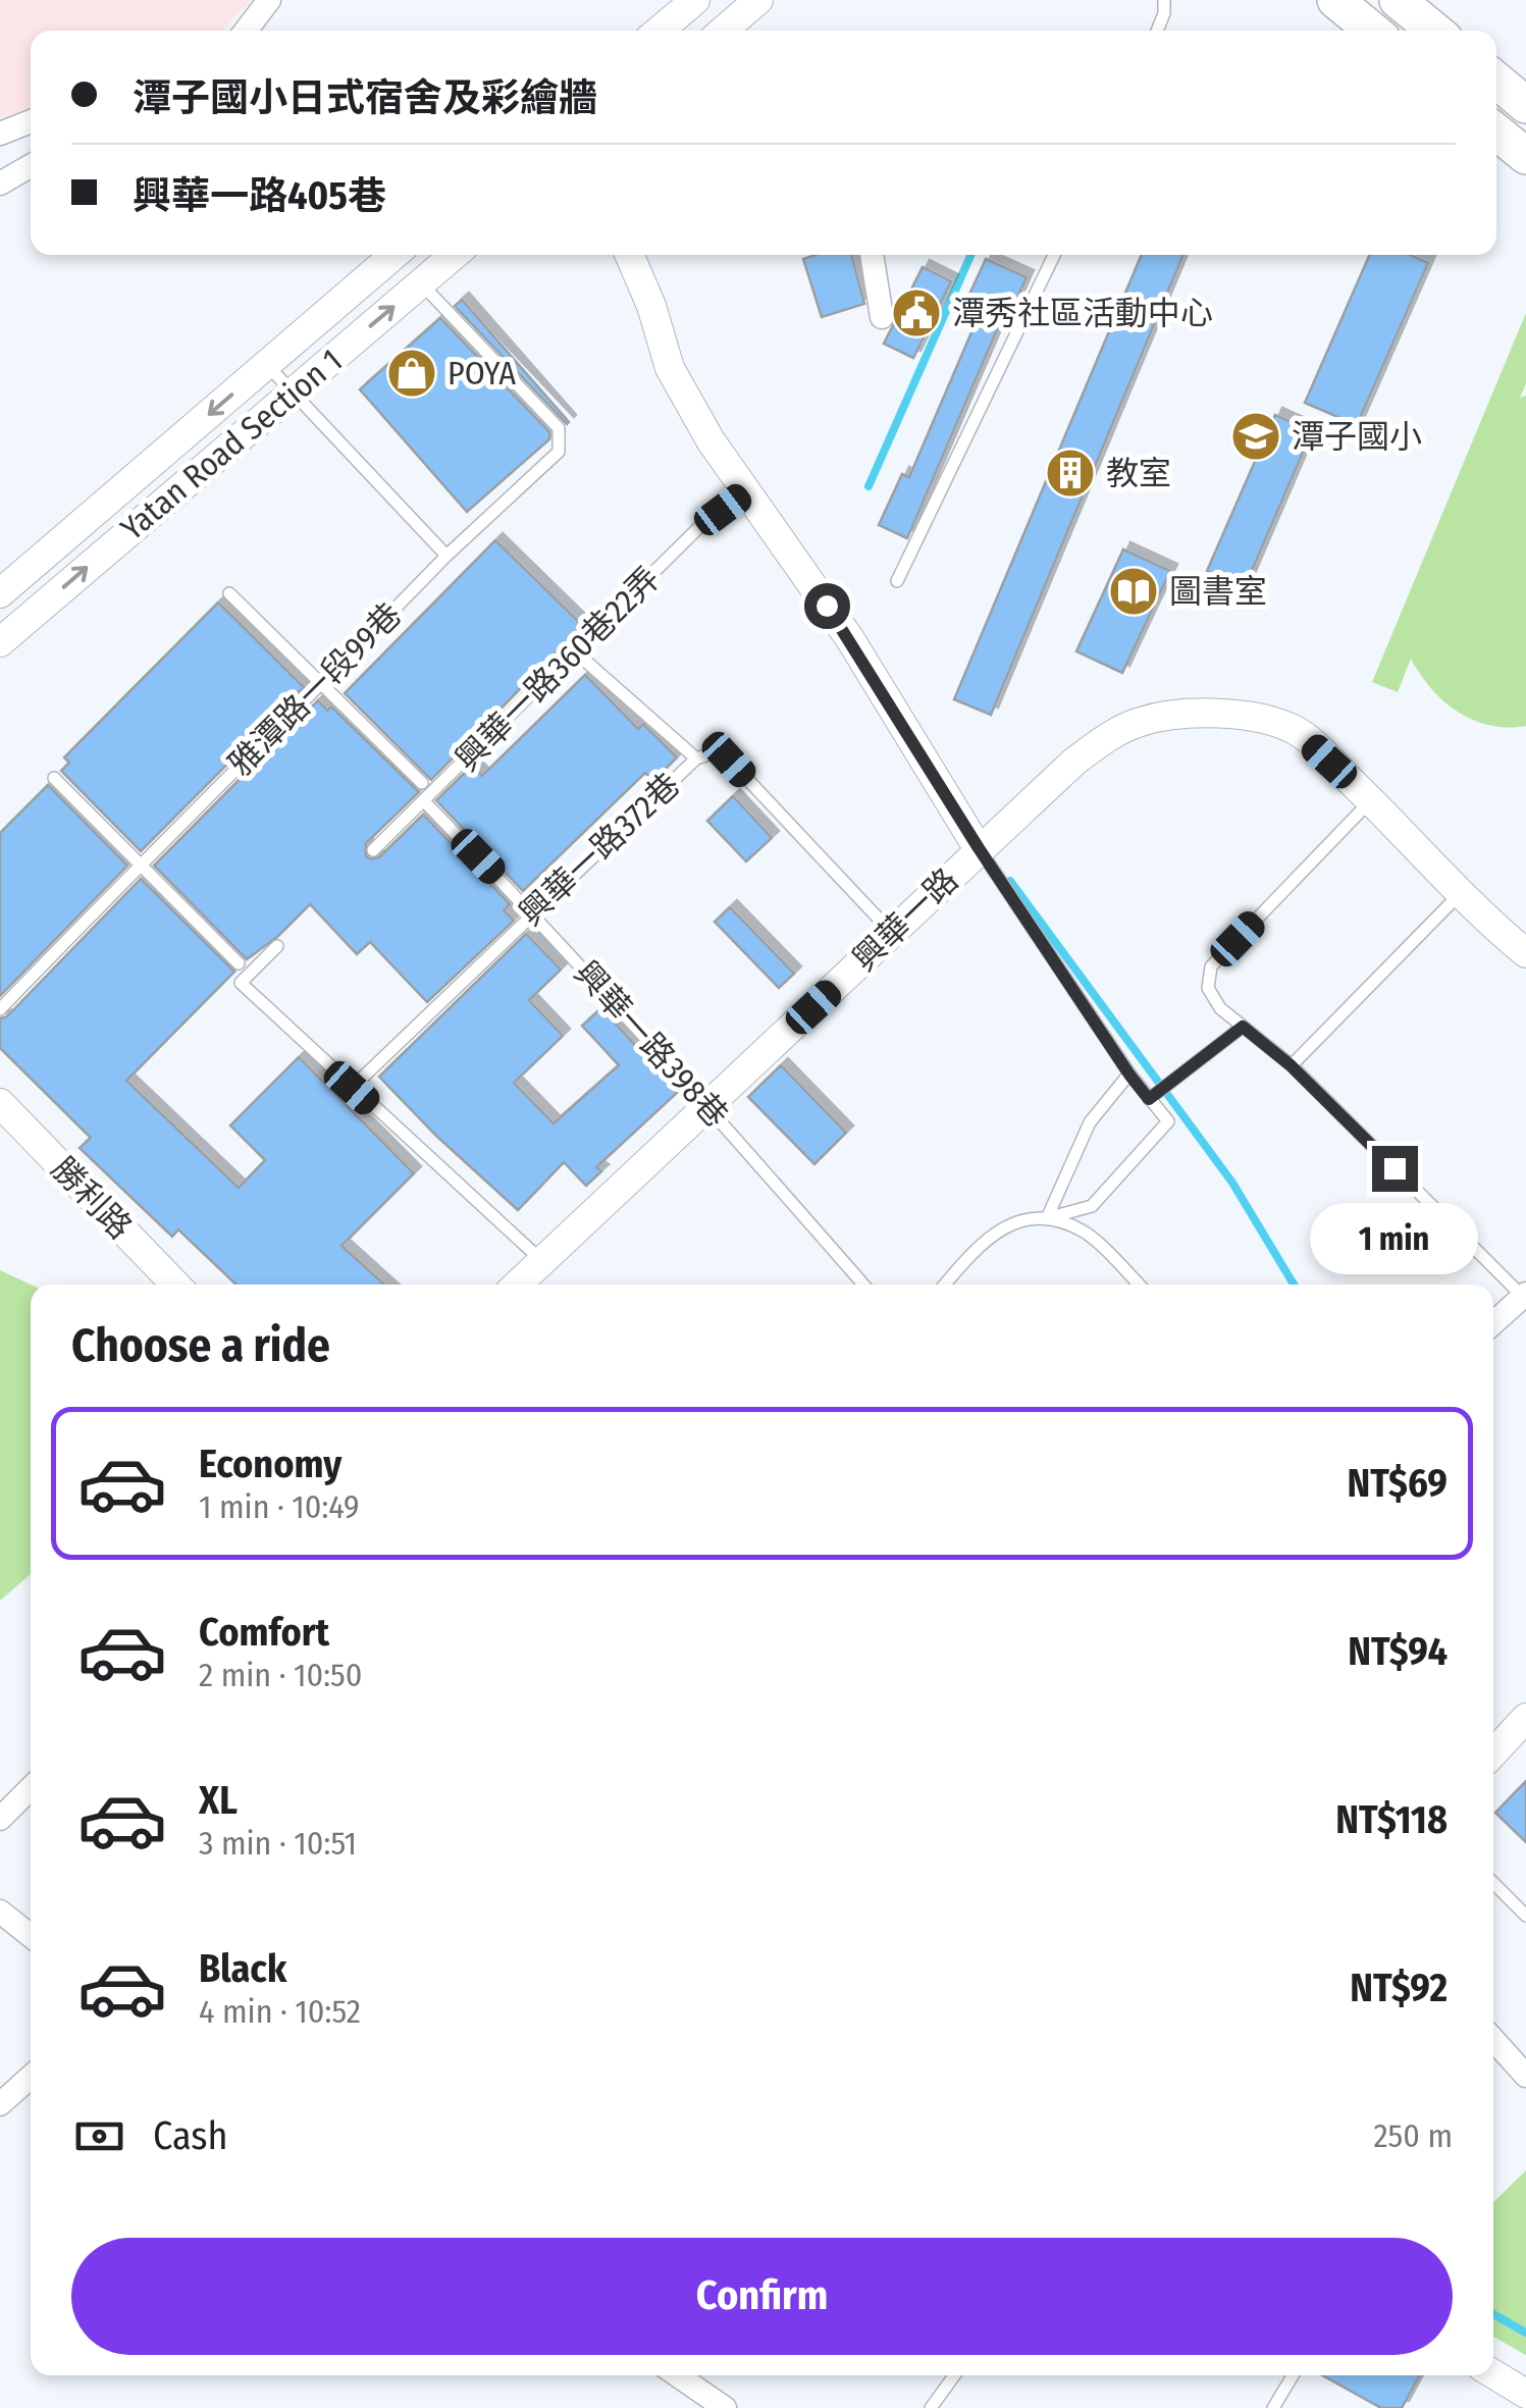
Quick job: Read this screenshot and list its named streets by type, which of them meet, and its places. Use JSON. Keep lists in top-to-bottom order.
{
  "streets": {
    "street": ["Yatan Road Section 1", "興華一路", "勝利路"],
    "lane": [
      "興華一路360巷22弄",
      "雅潭路一段99巷",
      "興華一路372巷",
      "興華一路398巷"
    ]
  },
  "crossings": [
    ["Yatan Road Section 1", "雅潭路一段99巷"],
    ["興華一路360巷22弄", "興華一路398巷"],
    ["興華一路372巷", "興華一路"],
    ["興華一路372巷", "興華一路398巷"],
    ["興華一路", "興華一路398巷"]
  ],
  "places": {
    "public building": ["潭秀社區活動中心"],
    "shop": ["POYA"],
    "school or university": ["潭子國小"],
    "building": ["教室"],
    "library": ["圖書室"]
  },
  "page": {
    "banner": ["潭子國小日式宿舍及彩繪牆", "興華一路405巷"],
    "bubble": "1 min",
    "heading": "Choose a ride",
    "list": [
      {
        "name": "Economy",
        "note": "1 min · 10:49",
        "value": "NT$69"
      },
      {
        "name": "Comfort",
        "note": "2 min · 10:50",
        "value": "NT$94"
      },
      {
        "name": "XL",
        "note": "3 min · 10:51",
        "value": "NT$118"
      },
      {
        "name": "Black",
        "note": "4 min · 10:52",
        "value": "NT$92"
      }
    ],
    "pay": ["Cash", "250 m"],
    "buttons": "Confirm"
  }
}
